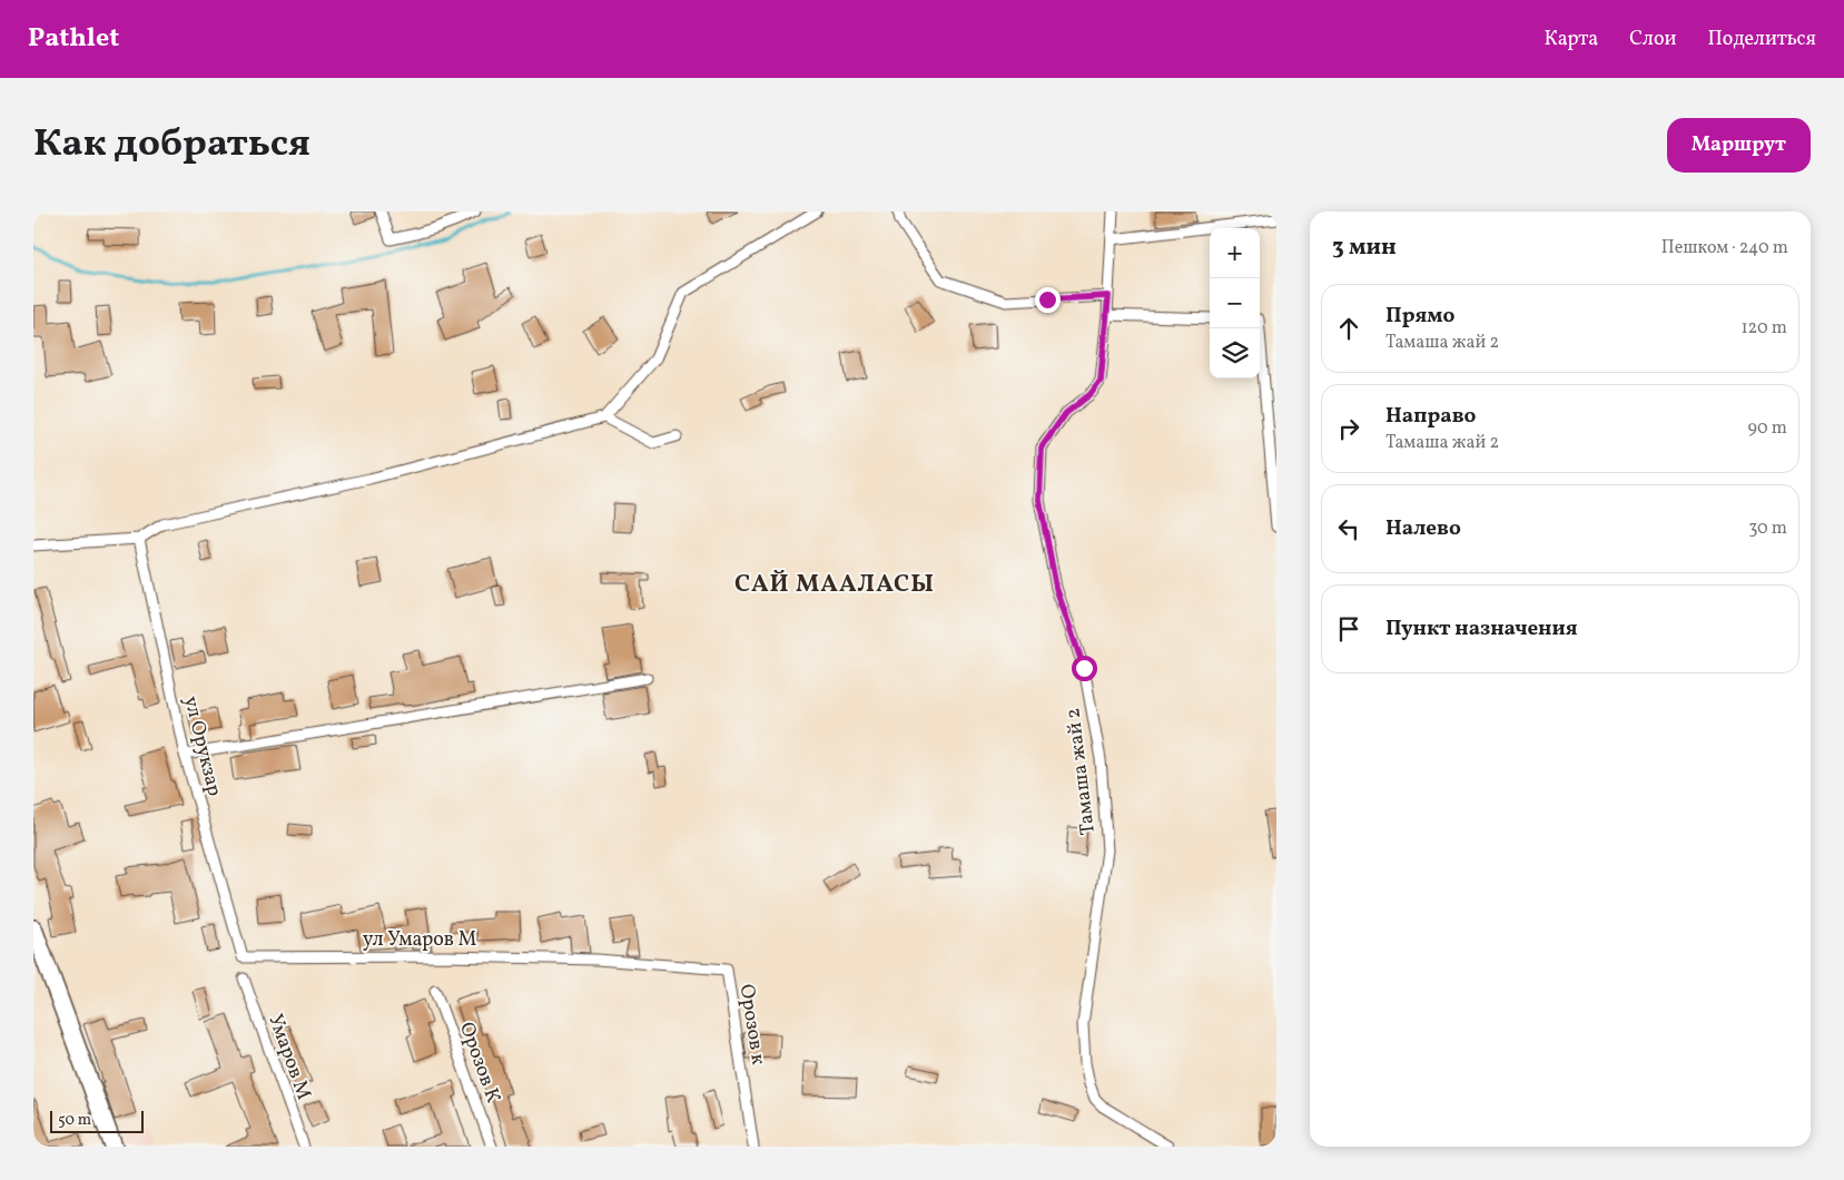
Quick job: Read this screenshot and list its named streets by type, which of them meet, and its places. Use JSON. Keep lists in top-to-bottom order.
{
  "streets": {
    "street": [
      "ул Орукзар",
      "Тамаша жай 2",
      "ул Умаров М",
      "Орозов к",
      "Умаров М",
      "Орозов К"
    ]
  },
  "crossings": [
    ["ул Орукзар", "ул Умаров М"],
    ["ул Умаров М", "Орозов к"]
  ],
  "districts": ["САЙ МААЛАСЫ"],
  "scale_bar": "50 m",
  "page": {
    "header": "Pathlet",
    "nav": ["Карта", "Слои", "Поделиться"],
    "title": "Как добраться",
    "buttons": "Маршрут",
    "heading": ["3 мин", "Пешком · 240 m"],
    "map_buttons": ["+", "−"],
    "list": [
      ["Прямо", "Тамаша жай 2", "120 m"],
      ["Направо", "Тамаша жай 2", "90 m"],
      ["Налево", "30 m"],
      "Пункт назначения"
    ],
    "scale": "50 m"
  }
}
